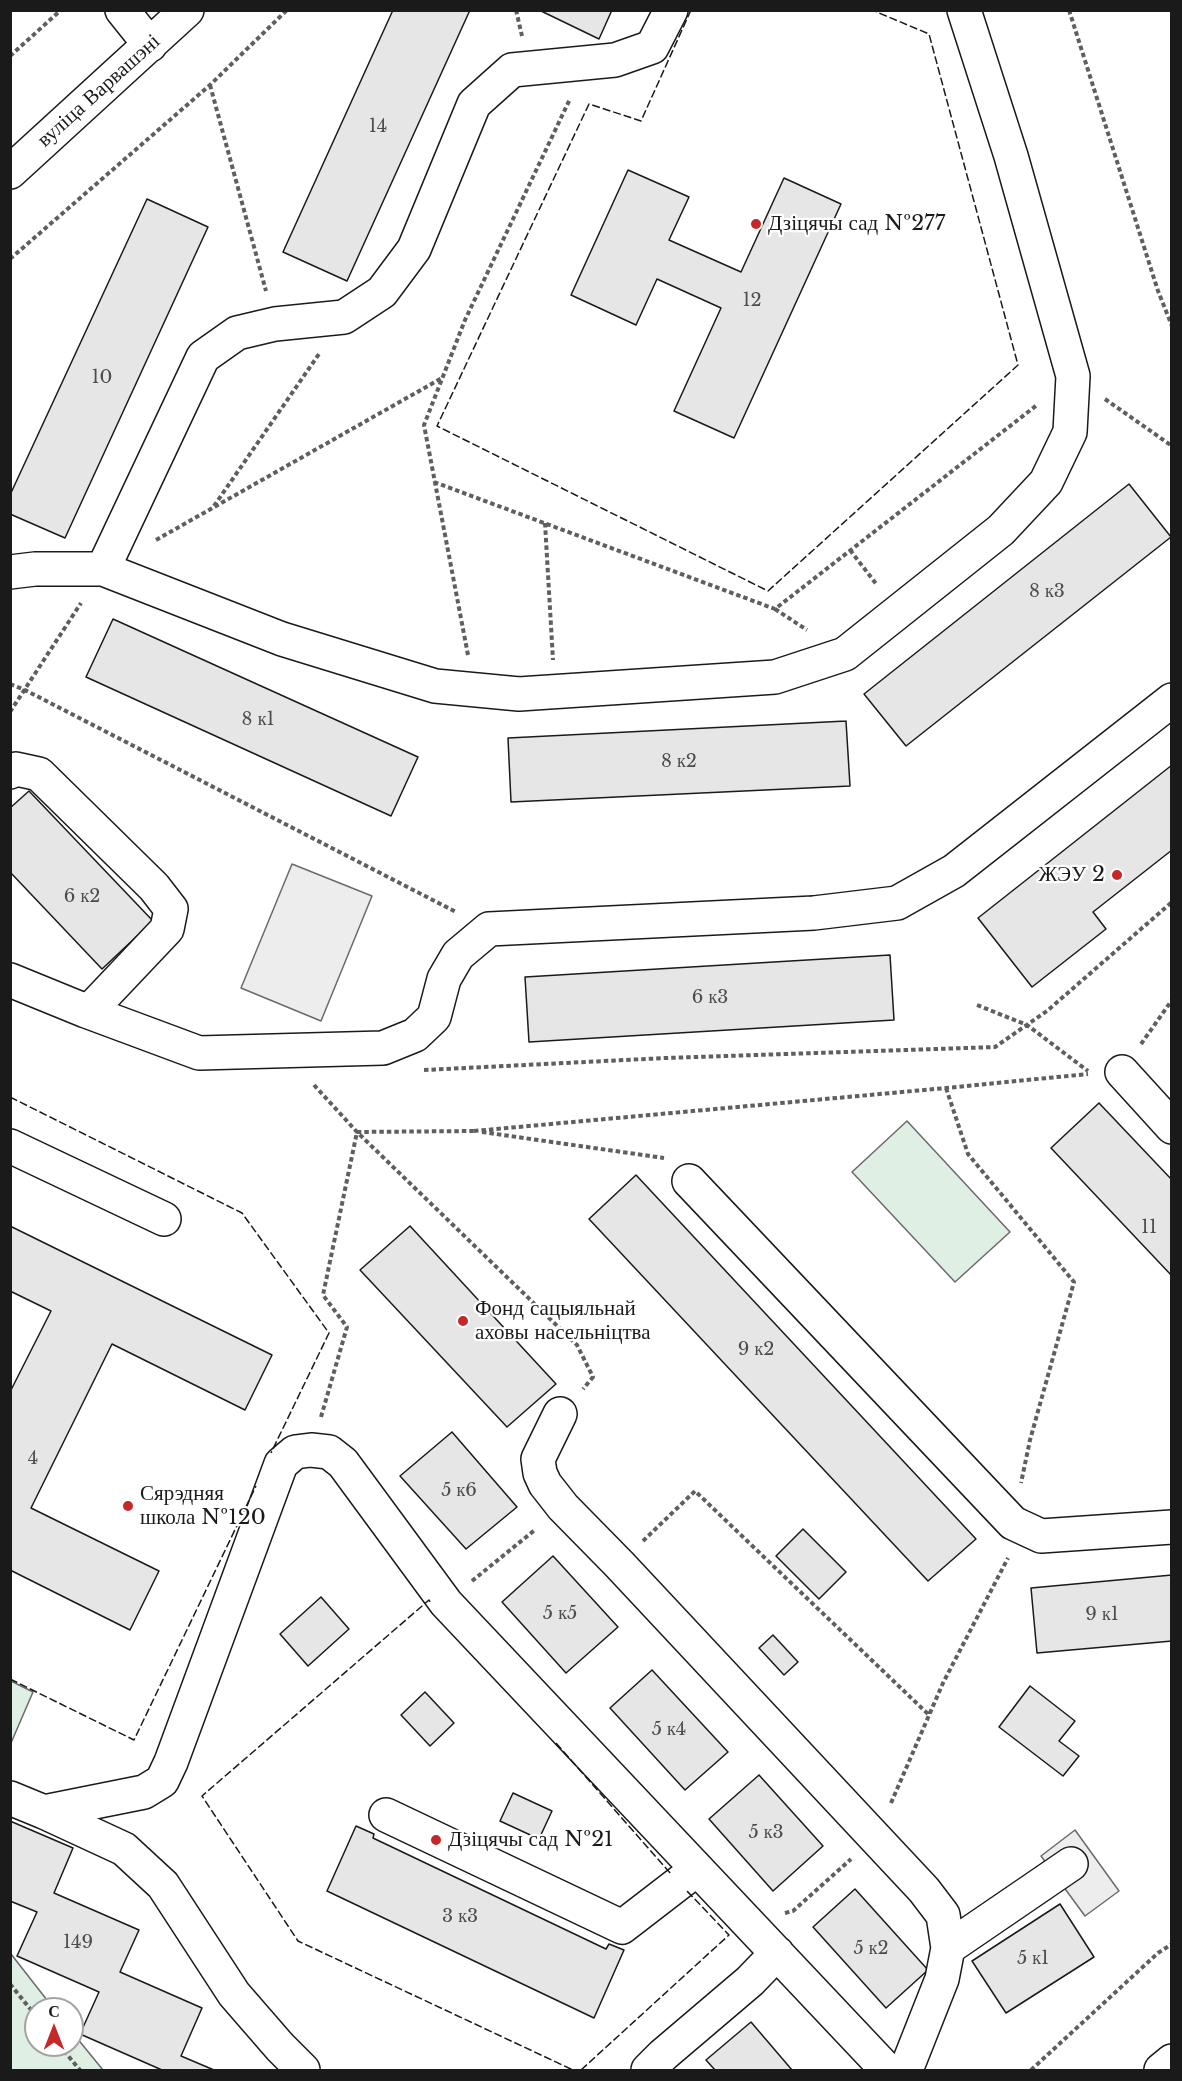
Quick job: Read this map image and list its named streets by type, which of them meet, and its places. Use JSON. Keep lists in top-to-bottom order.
{
  "streets": {
    "street": ["вуліца Варвашэні"]
  },
  "places": [
    "Дзіцячы сад №277",
    "ЖЭУ 2",
    "Фонд сацыяльнай аховы насельніцтва",
    "Сярэдняя школа №120",
    "Дзіцячы сад №21"
  ],
  "house_numbers": [
    "14",
    "12",
    "10",
    "8 к3",
    "8 к1",
    "8 к2",
    "6 к2",
    "6 к3",
    "11",
    "9 к2",
    "4",
    "5 к6",
    "5 к5",
    "9 к1",
    "5 к4",
    "5 к3",
    "3 к3",
    "149",
    "5 к2",
    "5 к1"
  ],
  "north": "top"
}
